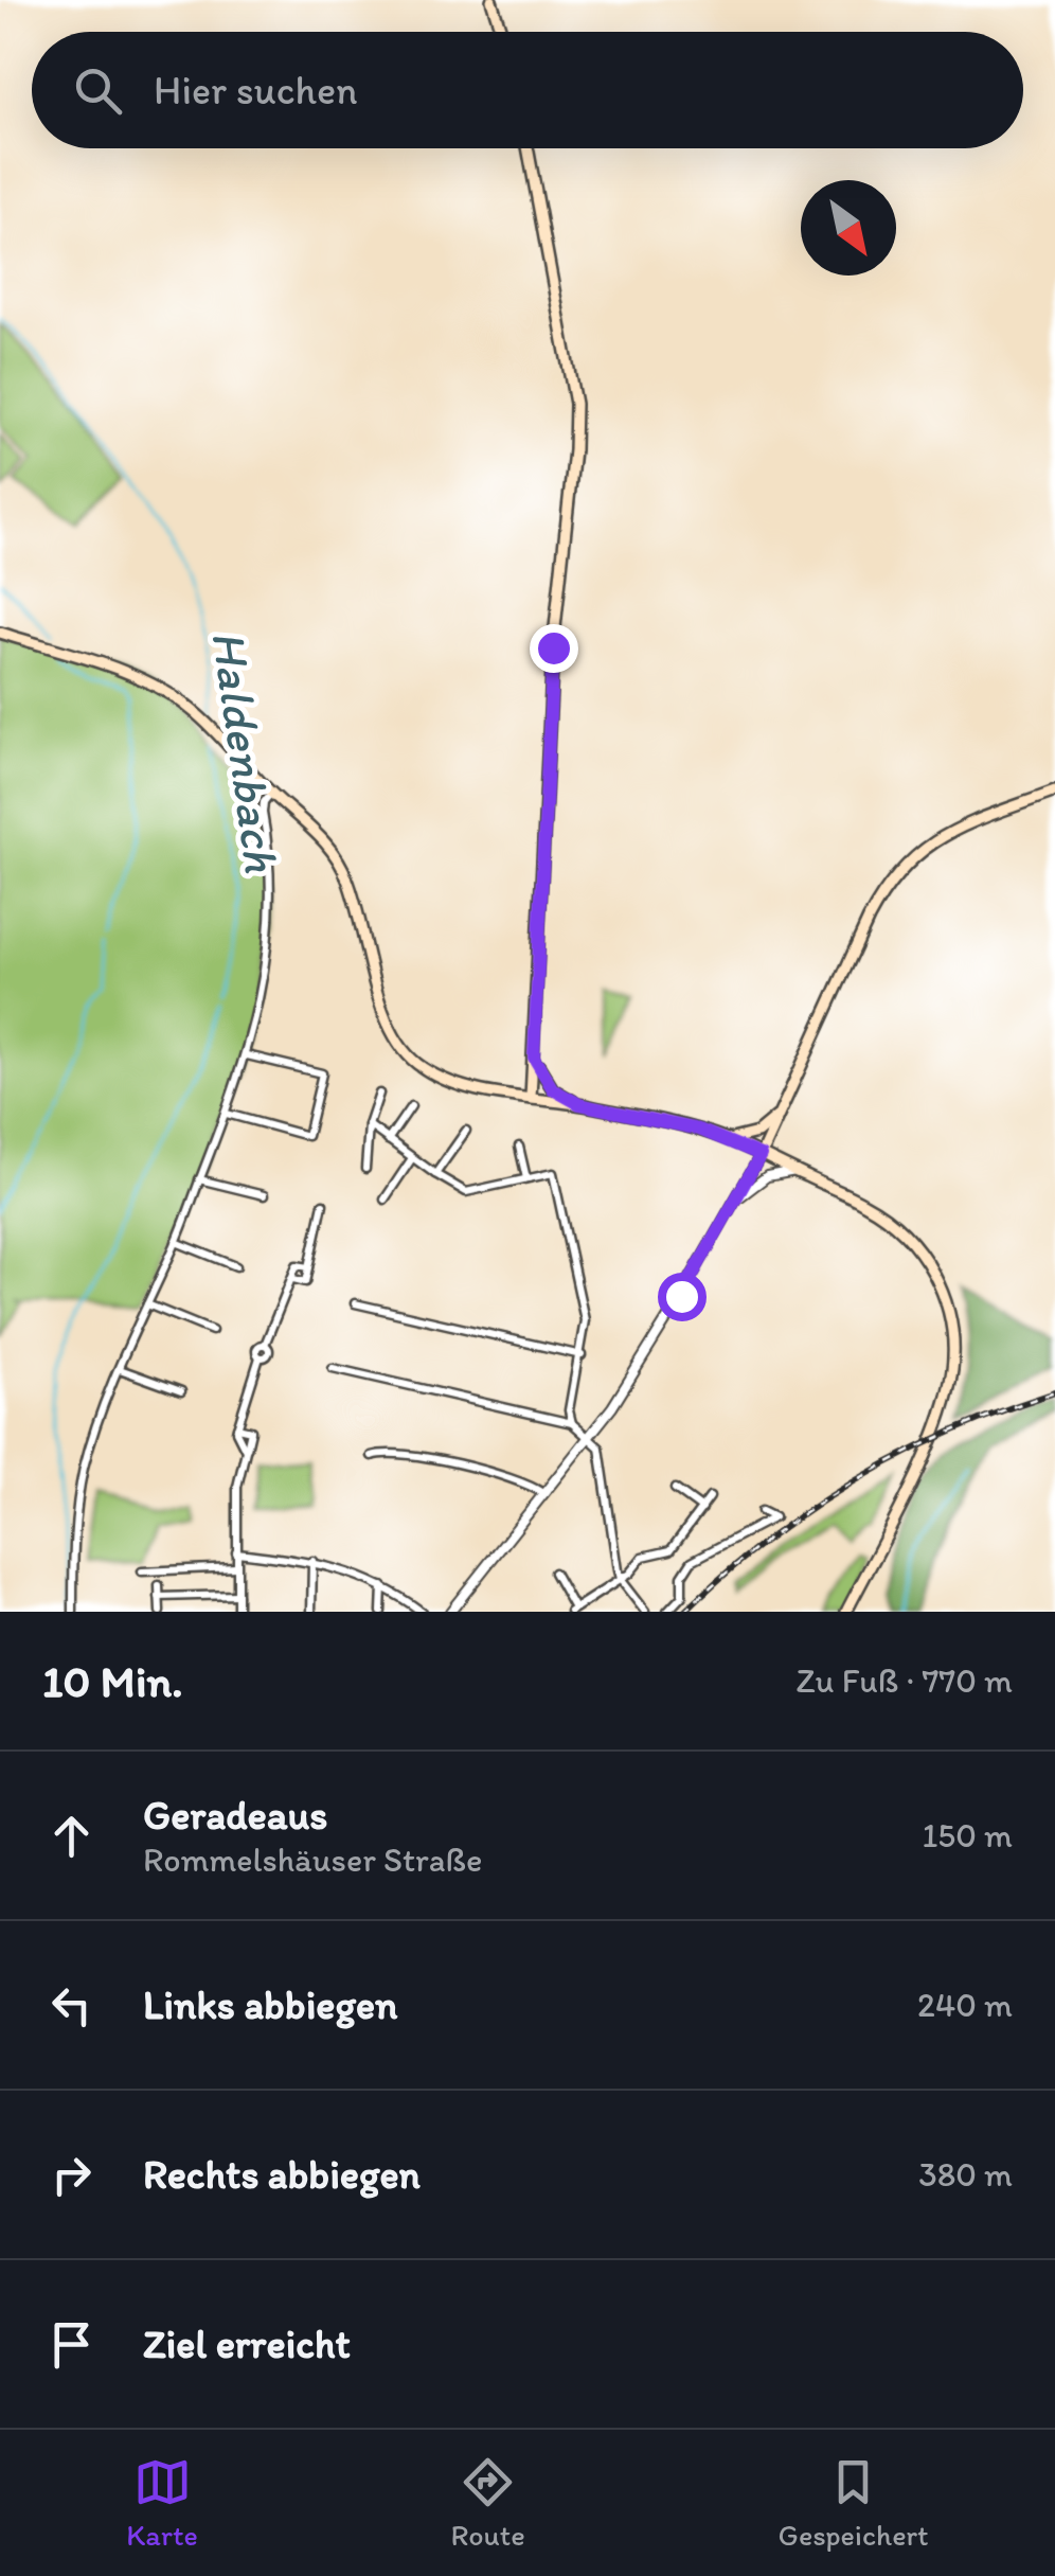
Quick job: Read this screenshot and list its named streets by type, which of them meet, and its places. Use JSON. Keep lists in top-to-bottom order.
{
  "water": ["Haldenbach"],
  "north": "bottom right",
  "page": {
    "search": "Hier suchen",
    "heading": ["10 Min.", "Zu Fuß · 770 m"],
    "list": [
      ["Geradeaus", "Rommelshäuser Straße", "150 m"],
      ["Links abbiegen", "240 m"],
      ["Rechts abbiegen", "380 m"],
      "Ziel erreicht"
    ],
    "nav": ["Karte", "Route", "Gespeichert"]
  }
}
